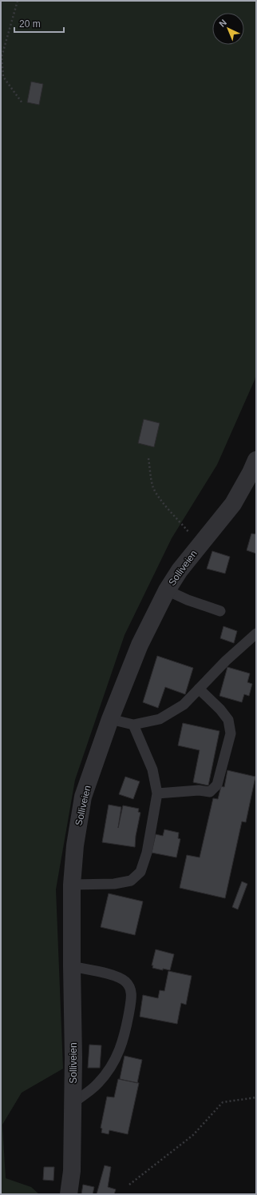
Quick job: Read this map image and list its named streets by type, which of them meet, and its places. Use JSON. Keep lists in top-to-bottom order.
{
  "streets": {
    "street": ["Solliveien"]
  },
  "scale_bar": "20 m",
  "north": "top left"
}
